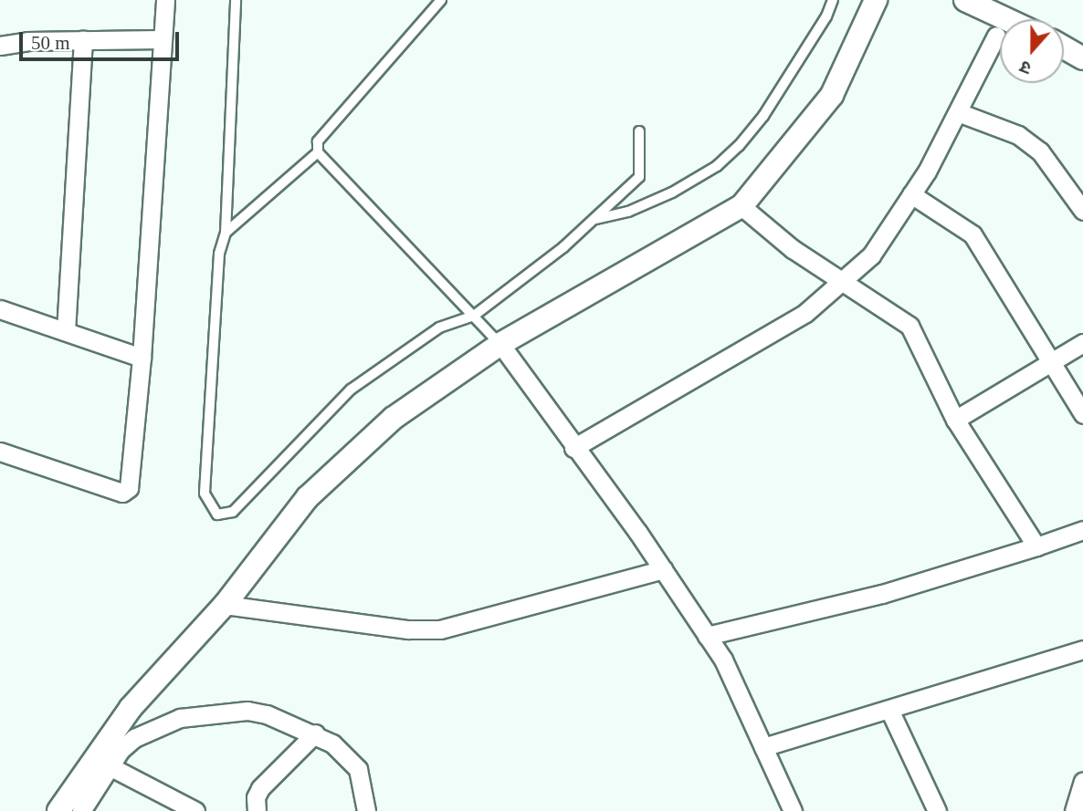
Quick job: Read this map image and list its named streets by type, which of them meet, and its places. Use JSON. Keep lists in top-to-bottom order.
{
  "scale_bar": "50 m",
  "north": "bottom"
}
